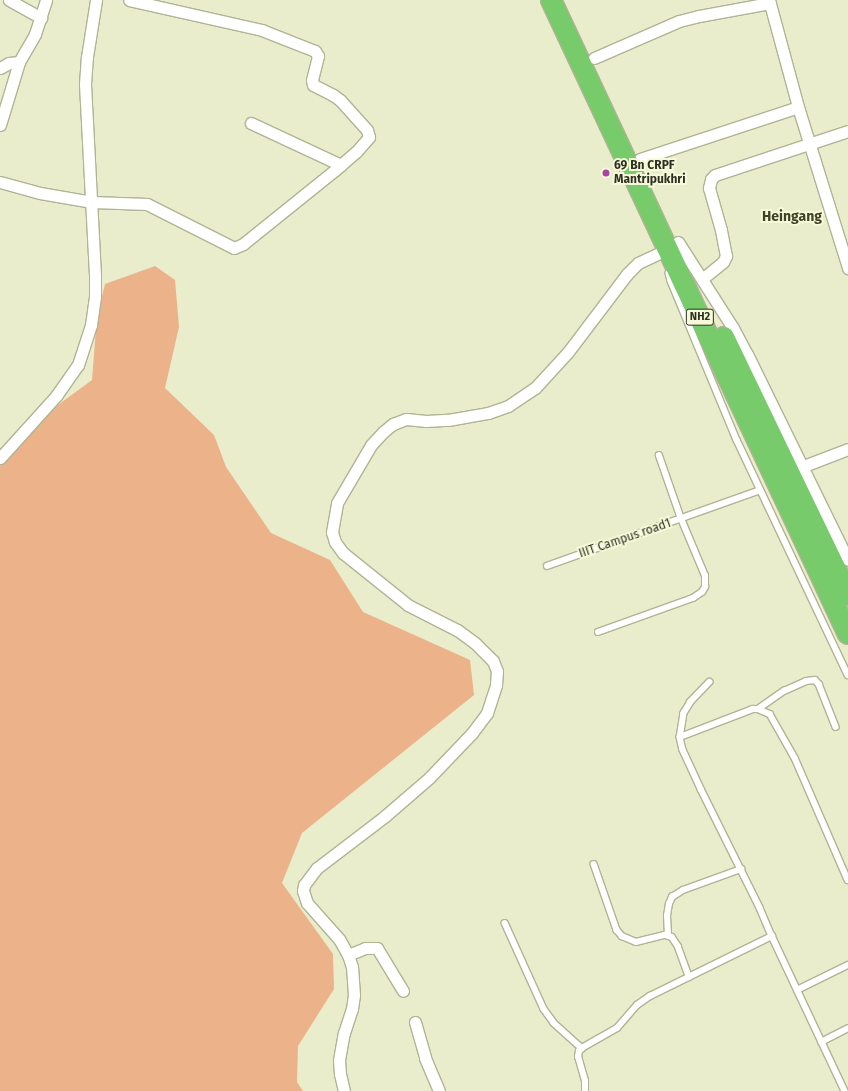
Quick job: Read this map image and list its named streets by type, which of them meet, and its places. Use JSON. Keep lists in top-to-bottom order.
{
  "streets": {
    "highway": ["NH2"],
    "lane": ["IIIT Campus road1"]
  },
  "districts": ["Heingang"],
  "places": ["69 Bn CRPF Mantripukhri"]
}
